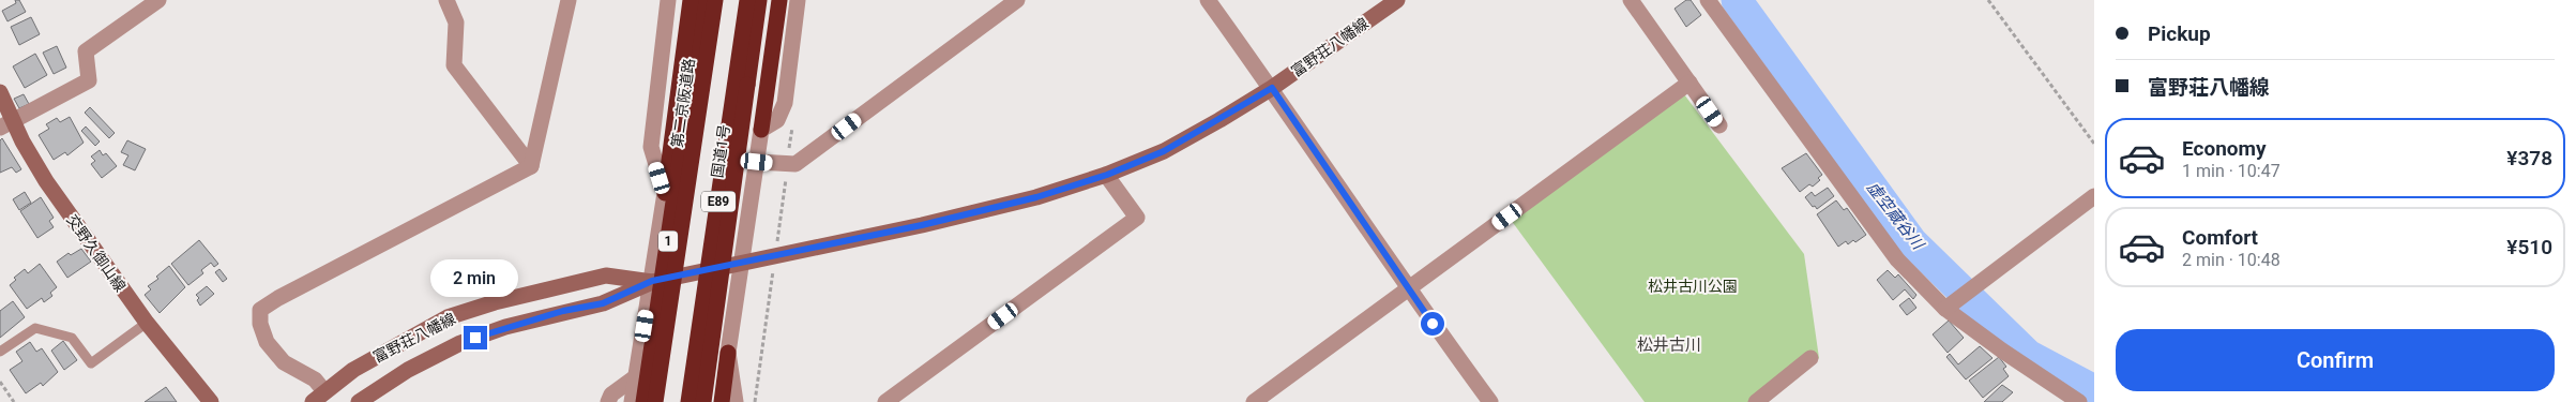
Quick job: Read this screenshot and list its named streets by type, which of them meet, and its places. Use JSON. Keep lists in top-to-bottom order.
{
  "streets": {
    "highway": [
      "第二京阪道路",
      "国道1号",
      "E89",
      "1"
    ],
    "main road": ["富野荘八幡線", "交野久御山線"]
  },
  "districts": ["松井古川"],
  "water": ["虚空蔵谷川"],
  "parks": ["松井古川公園"],
  "page": {
    "banner": ["Pickup", "富野荘八幡線"],
    "list": [
      {
        "name": "Economy",
        "note": "1 min · 10:47",
        "value": "¥378"
      },
      {
        "name": "Comfort",
        "note": "2 min · 10:48",
        "value": "¥510"
      }
    ],
    "bubble": "2 min",
    "buttons": "Confirm"
  }
}
